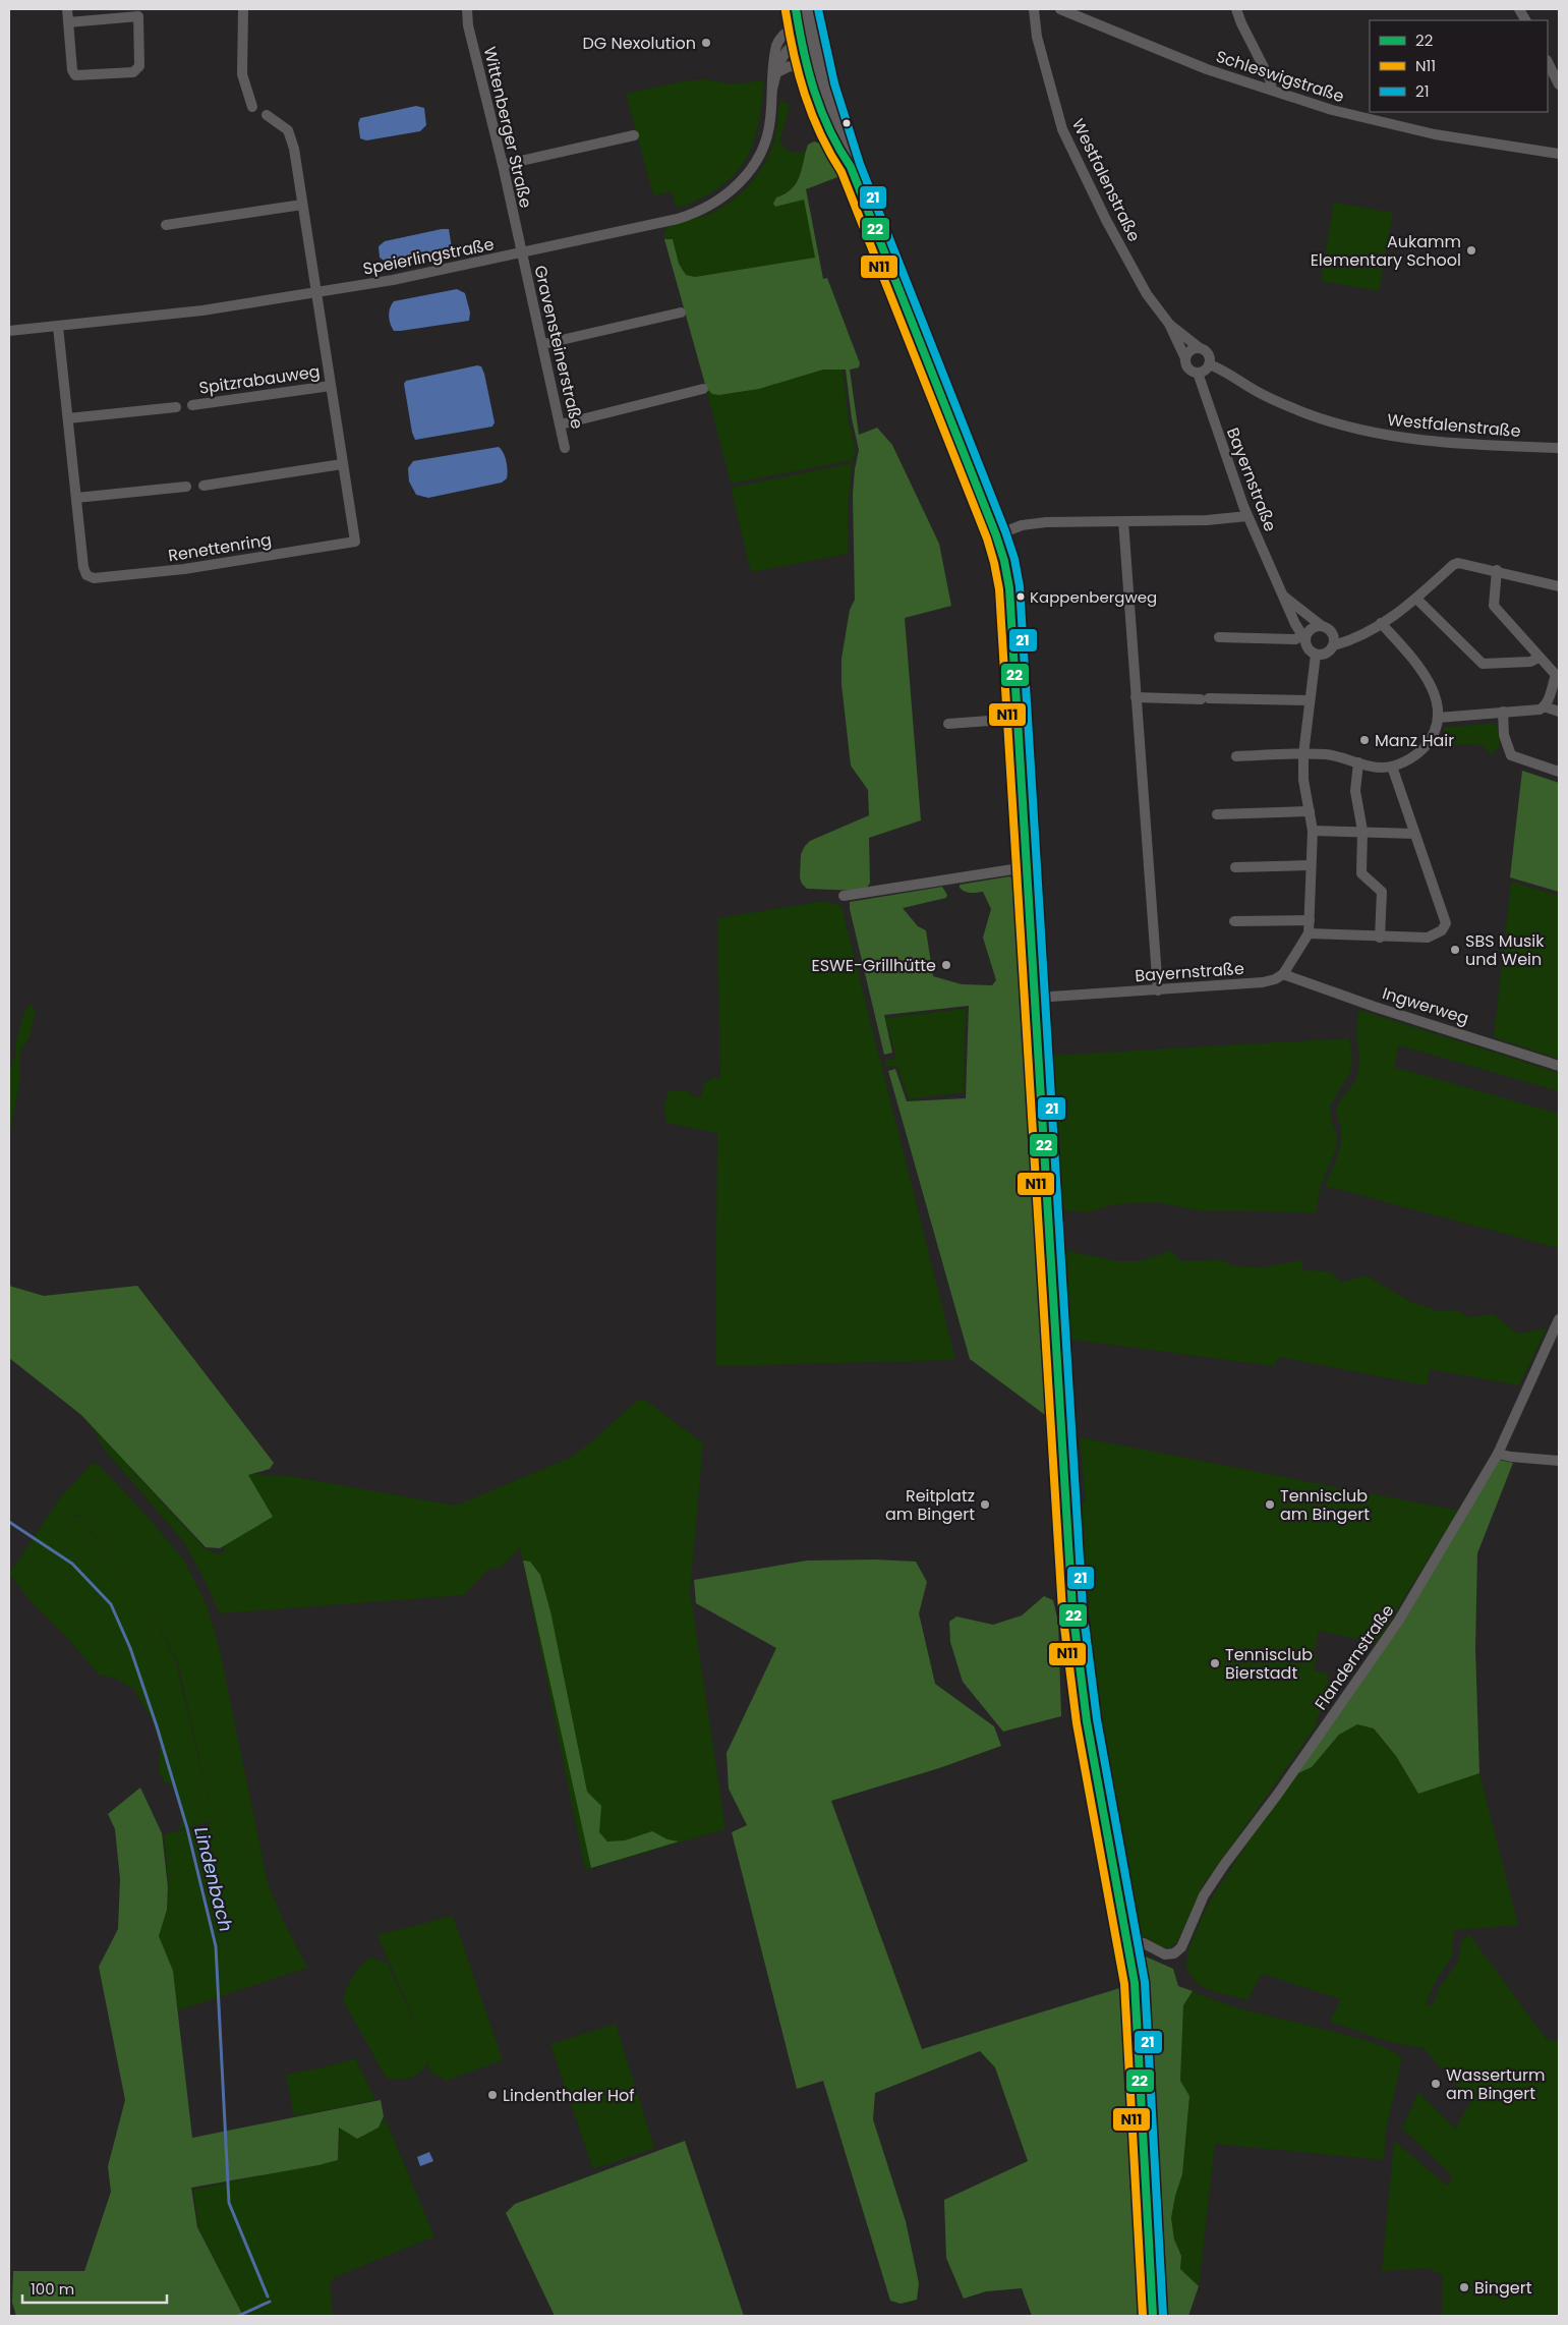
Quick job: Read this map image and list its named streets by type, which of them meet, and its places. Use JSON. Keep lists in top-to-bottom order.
{
  "streets": {
    "street": [
      "Schleswigstraße",
      "Wittenberger Straße",
      "Westfalenstraße",
      "Speierlingstraße",
      "Gravensteinerstraße",
      "Spitzrabauweg",
      "Bayernstraße",
      "Renettenring",
      "Ingwerweg",
      "Flandernstraße"
    ]
  },
  "crossings": [
    ["Wittenberger Straße", "Speierlingstraße"],
    ["Wittenberger Straße", "Gravensteinerstraße"],
    ["Westfalenstraße", "Bayernstraße"],
    ["Speierlingstraße", "Gravensteinerstraße"],
    ["Speierlingstraße", "Renettenring"],
    ["Spitzrabauweg", "Renettenring"],
    ["Bayernstraße", "Ingwerweg"]
  ],
  "water": ["Lindenbach"],
  "places": [
    "DG Nexolution",
    "Aukamm Elementary School",
    "Kappenbergweg",
    "Manz Hair",
    "SBS Musik und Wein",
    "ESWE-Grillhütte",
    "Reitplatz am Bingert",
    "Tennisclub am Bingert",
    "Tennisclub Bierstadt",
    "Wasserturm am Bingert",
    "Lindenthaler Hof",
    "Bingert"
  ],
  "lines": ["transit line 22", "transit line 21", "transit line N11"],
  "legend": ["22", "N11", "21"],
  "scale_bar": "100 m"
}
